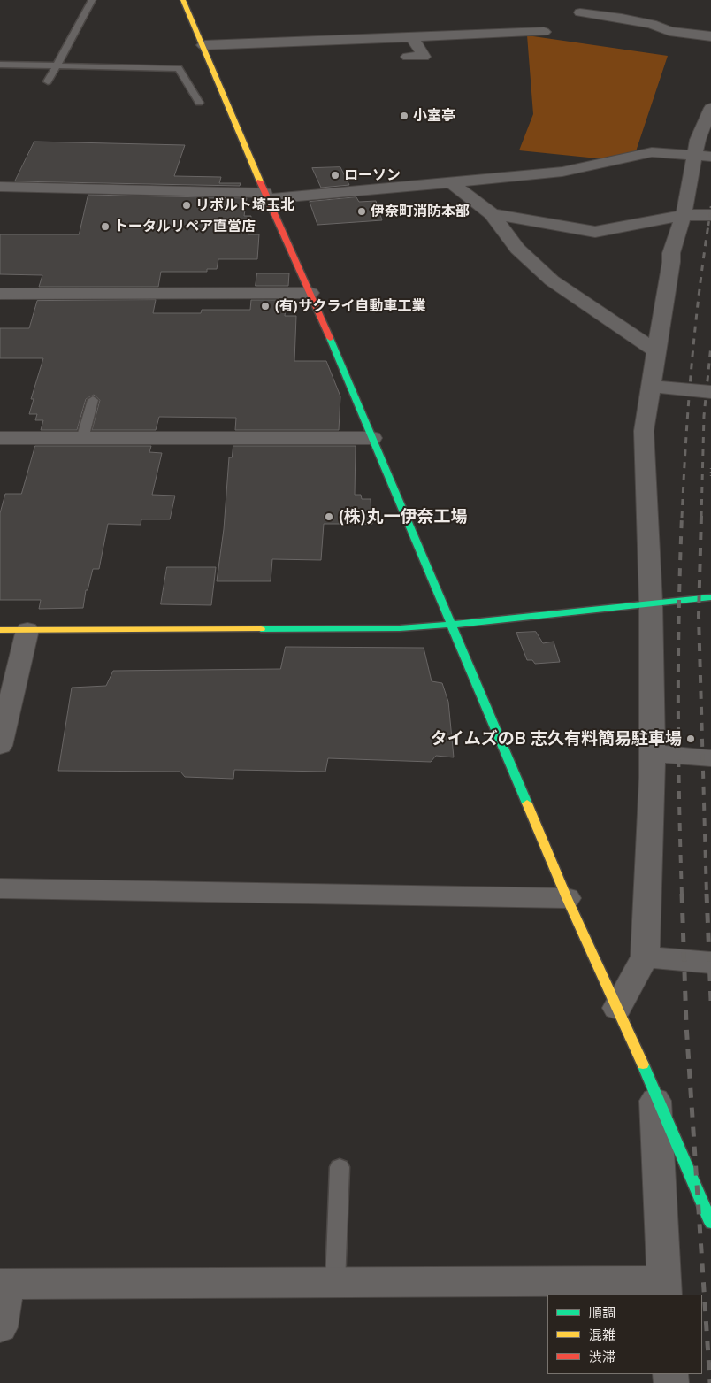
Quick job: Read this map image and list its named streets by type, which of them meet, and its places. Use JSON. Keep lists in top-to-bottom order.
{
  "places": [
    "小室亭",
    "ローソン",
    "リボルト埼玉北",
    "伊奈町消防本部",
    "トータルリペア直営店",
    "(有)サクライ自動車工業",
    "(株)丸一伊奈工場",
    "タイムズのB 志久有料簡易駐車場"
  ],
  "legend": ["順調", "混雑", "渋滞"]
}
